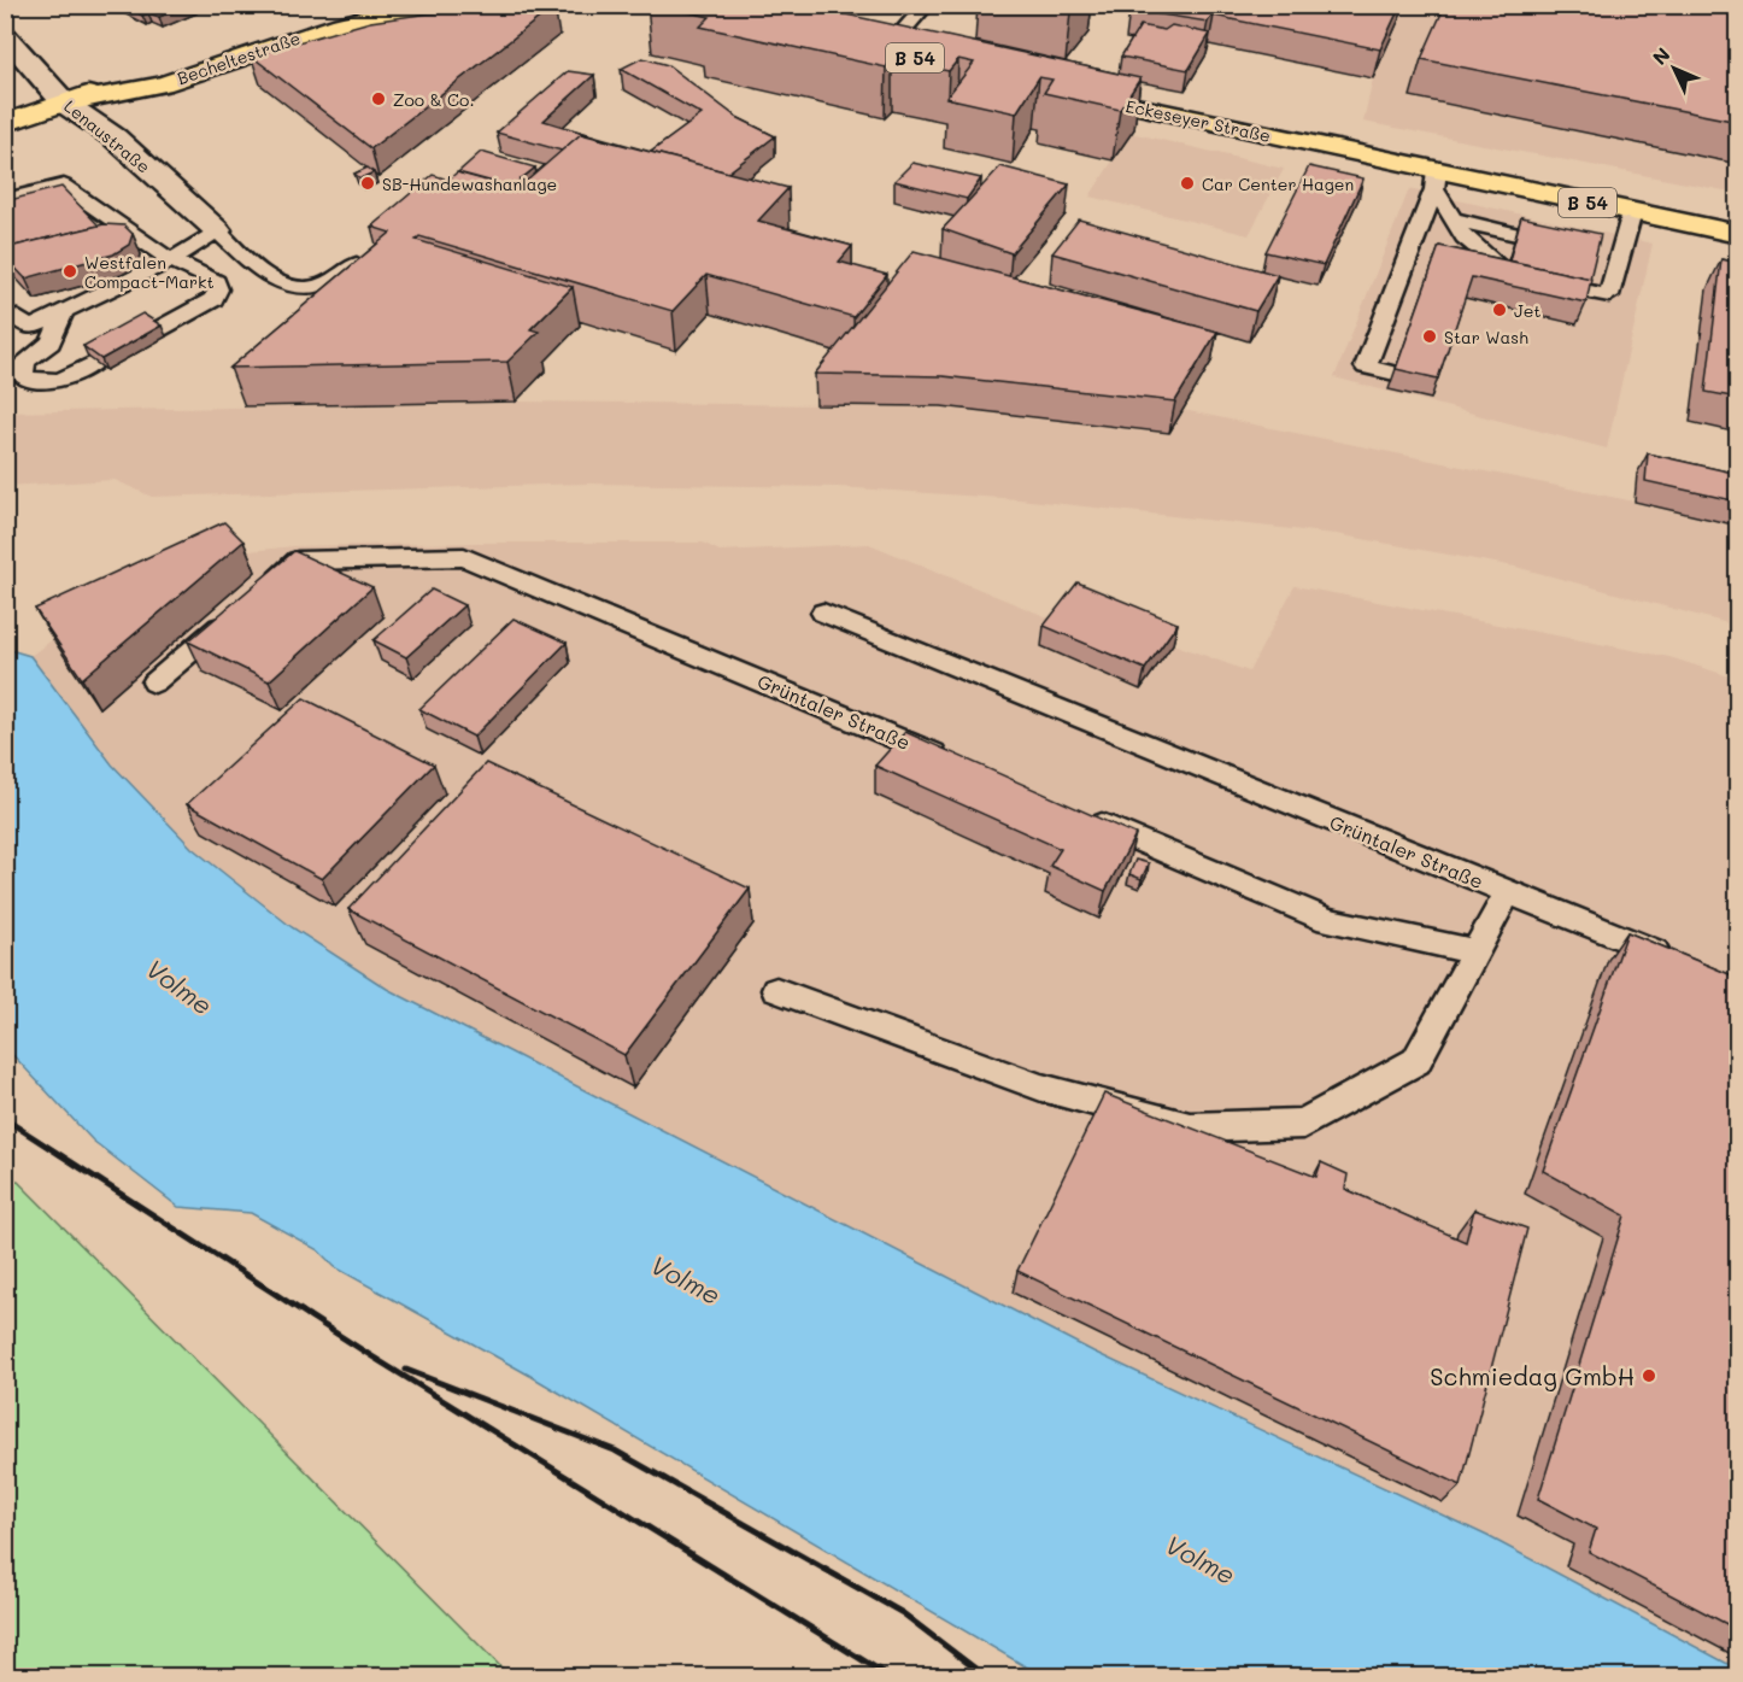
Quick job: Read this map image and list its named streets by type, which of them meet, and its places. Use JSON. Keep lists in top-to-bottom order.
{
  "streets": {
    "main road": ["Becheltestraße", "B 54", "Eckeseyer Straße"],
    "street": ["Lenaustraße"],
    "lane": ["Grüntaler Straße"]
  },
  "crossings": [
    ["Becheltestraße", "Lenaustraße"]
  ],
  "water": ["Volme"],
  "places": [
    "Zoo & Co.",
    "SB-Hundewashanlage",
    "Car Center Hagen",
    "Westfalen Compact-Markt",
    "Jet",
    "Star Wash",
    "Schmiedag GmbH"
  ],
  "north": "top left"
}
